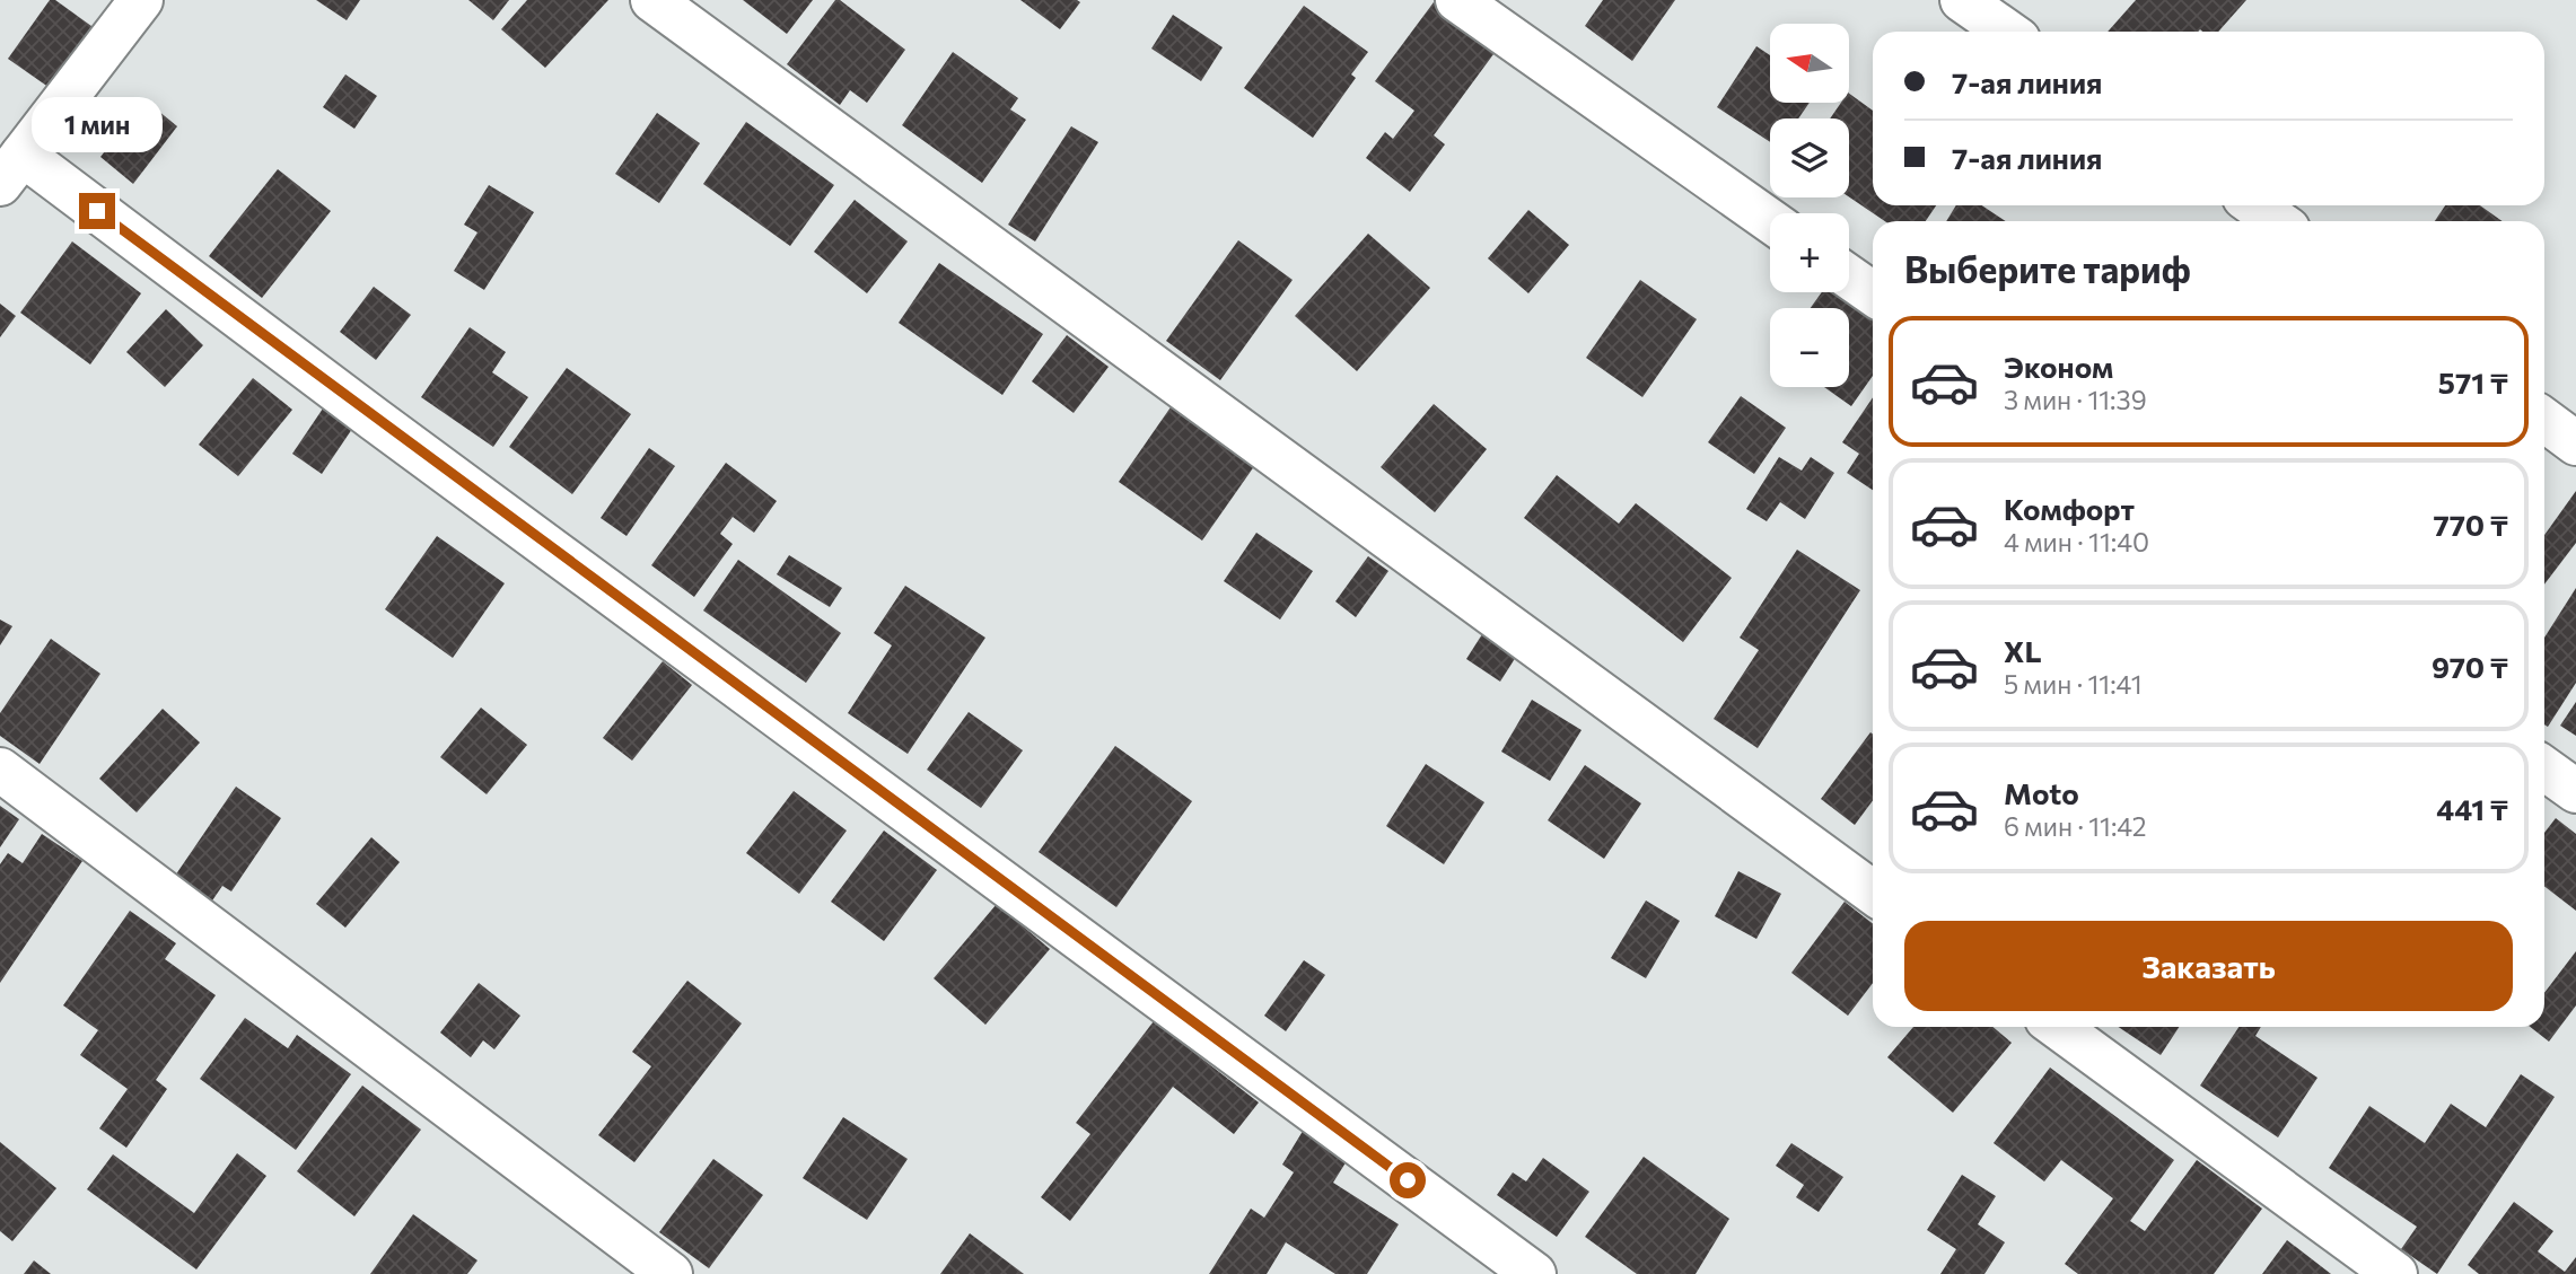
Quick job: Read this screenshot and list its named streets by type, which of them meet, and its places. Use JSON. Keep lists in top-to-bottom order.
{
  "north": "left",
  "page": {
    "map_buttons": ["+", "−"],
    "banner": ["7-ая линия", "7-ая линия"],
    "bubble": "1 мин",
    "heading": "Выберите тариф",
    "list": [
      {
        "name": "Эконом",
        "note": "3 мин · 11:39",
        "value": "571 ₸"
      },
      {
        "name": "Комфорт",
        "note": "4 мин · 11:40",
        "value": "770 ₸"
      },
      {
        "name": "XL",
        "note": "5 мин · 11:41",
        "value": "970 ₸"
      },
      {
        "name": "Moto",
        "note": "6 мин · 11:42",
        "value": "441 ₸"
      }
    ],
    "buttons": "Заказать"
  }
}
